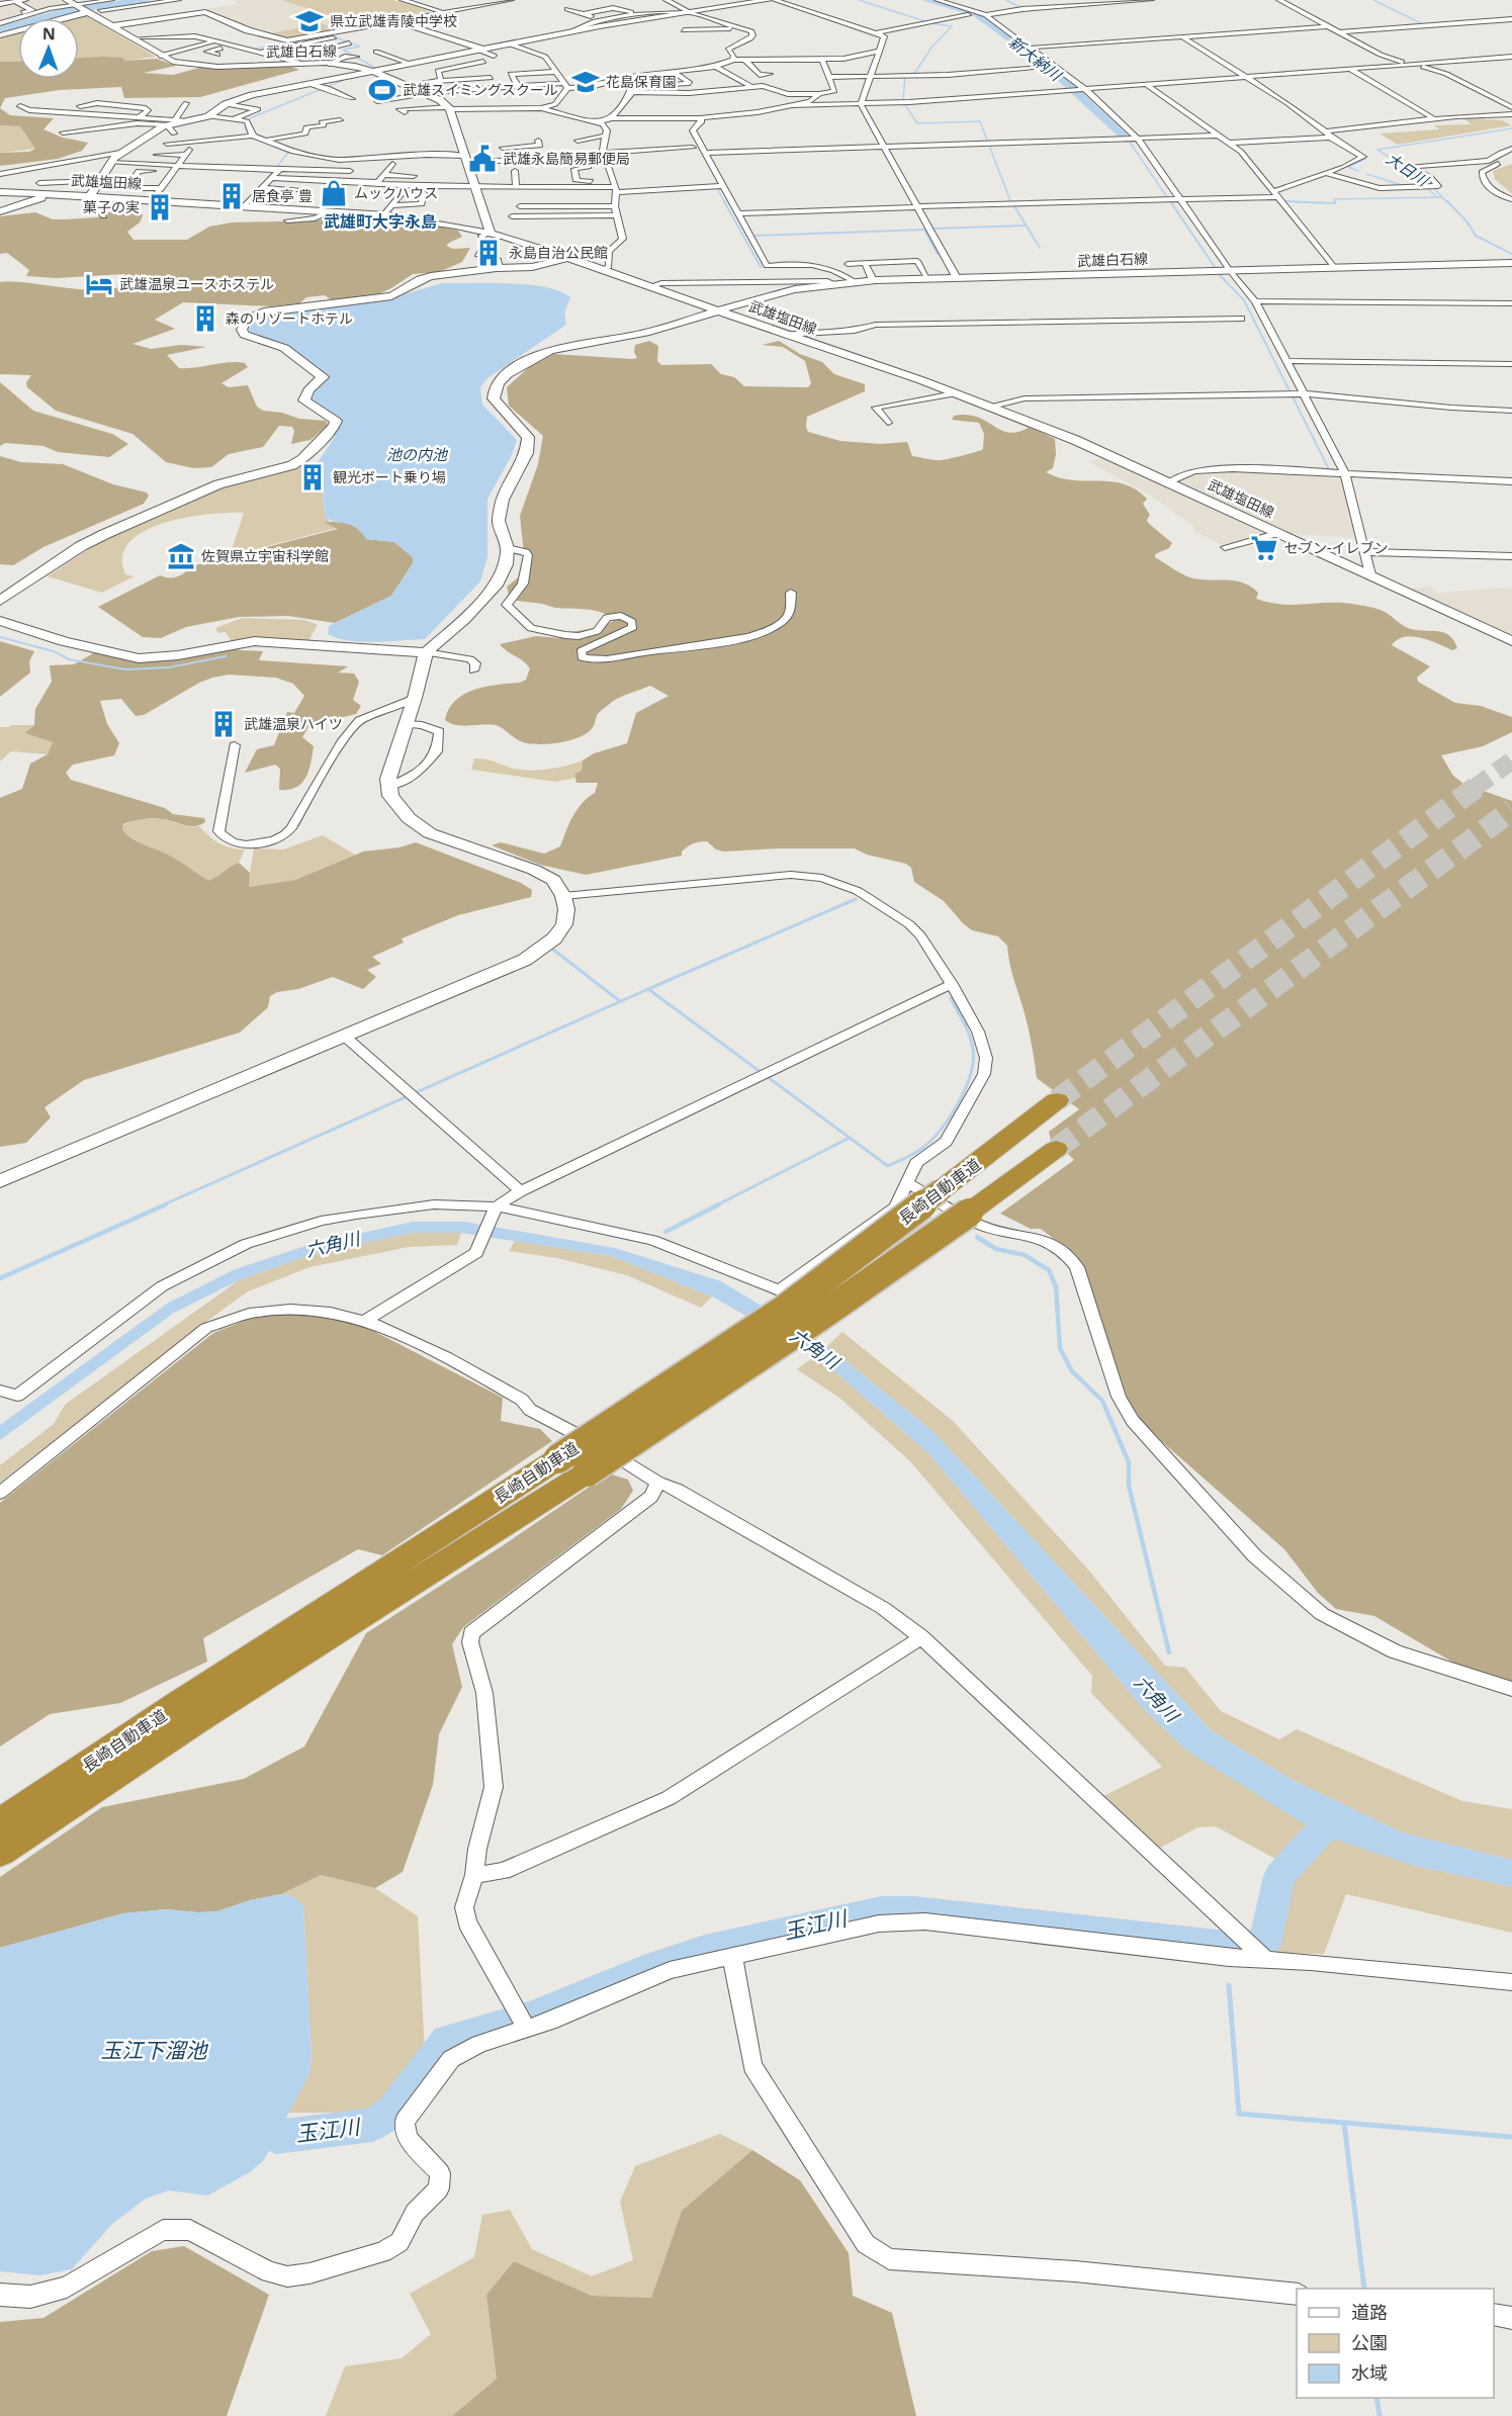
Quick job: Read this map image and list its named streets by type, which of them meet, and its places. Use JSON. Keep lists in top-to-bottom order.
{
  "streets": {
    "highway": ["長崎自動車道"],
    "street": ["武雄白石線", "武雄塩田線"]
  },
  "crossings": [
    ["武雄白石線", "武雄塩田線"]
  ],
  "districts": ["武雄町大字永島"],
  "water": [
    "新大納川",
    "大日川",
    "池の内池",
    "六角川",
    "玉江川",
    "玉江下溜池"
  ],
  "places": {
    "school or university": ["県立武雄青陵中学校", "花島保育園"],
    "sports": ["武雄スイミングスクール"],
    "public building": ["武雄永島簡易郵便局"],
    "shop": ["ムックハウス"],
    "building": [
      "居食亭 豊",
      "菓子の実",
      "永島自治公民館",
      "森のリゾートホテル",
      "観光ボート乗り場",
      "武雄温泉ハイツ"
    ],
    "hotel": ["武雄温泉ユースホステル"],
    "supermarket": ["セブン-イレブン"],
    "museum": ["佐賀県立宇宙科学館"]
  },
  "legend": ["道路", "公園", "水域"],
  "north": "top"
}
